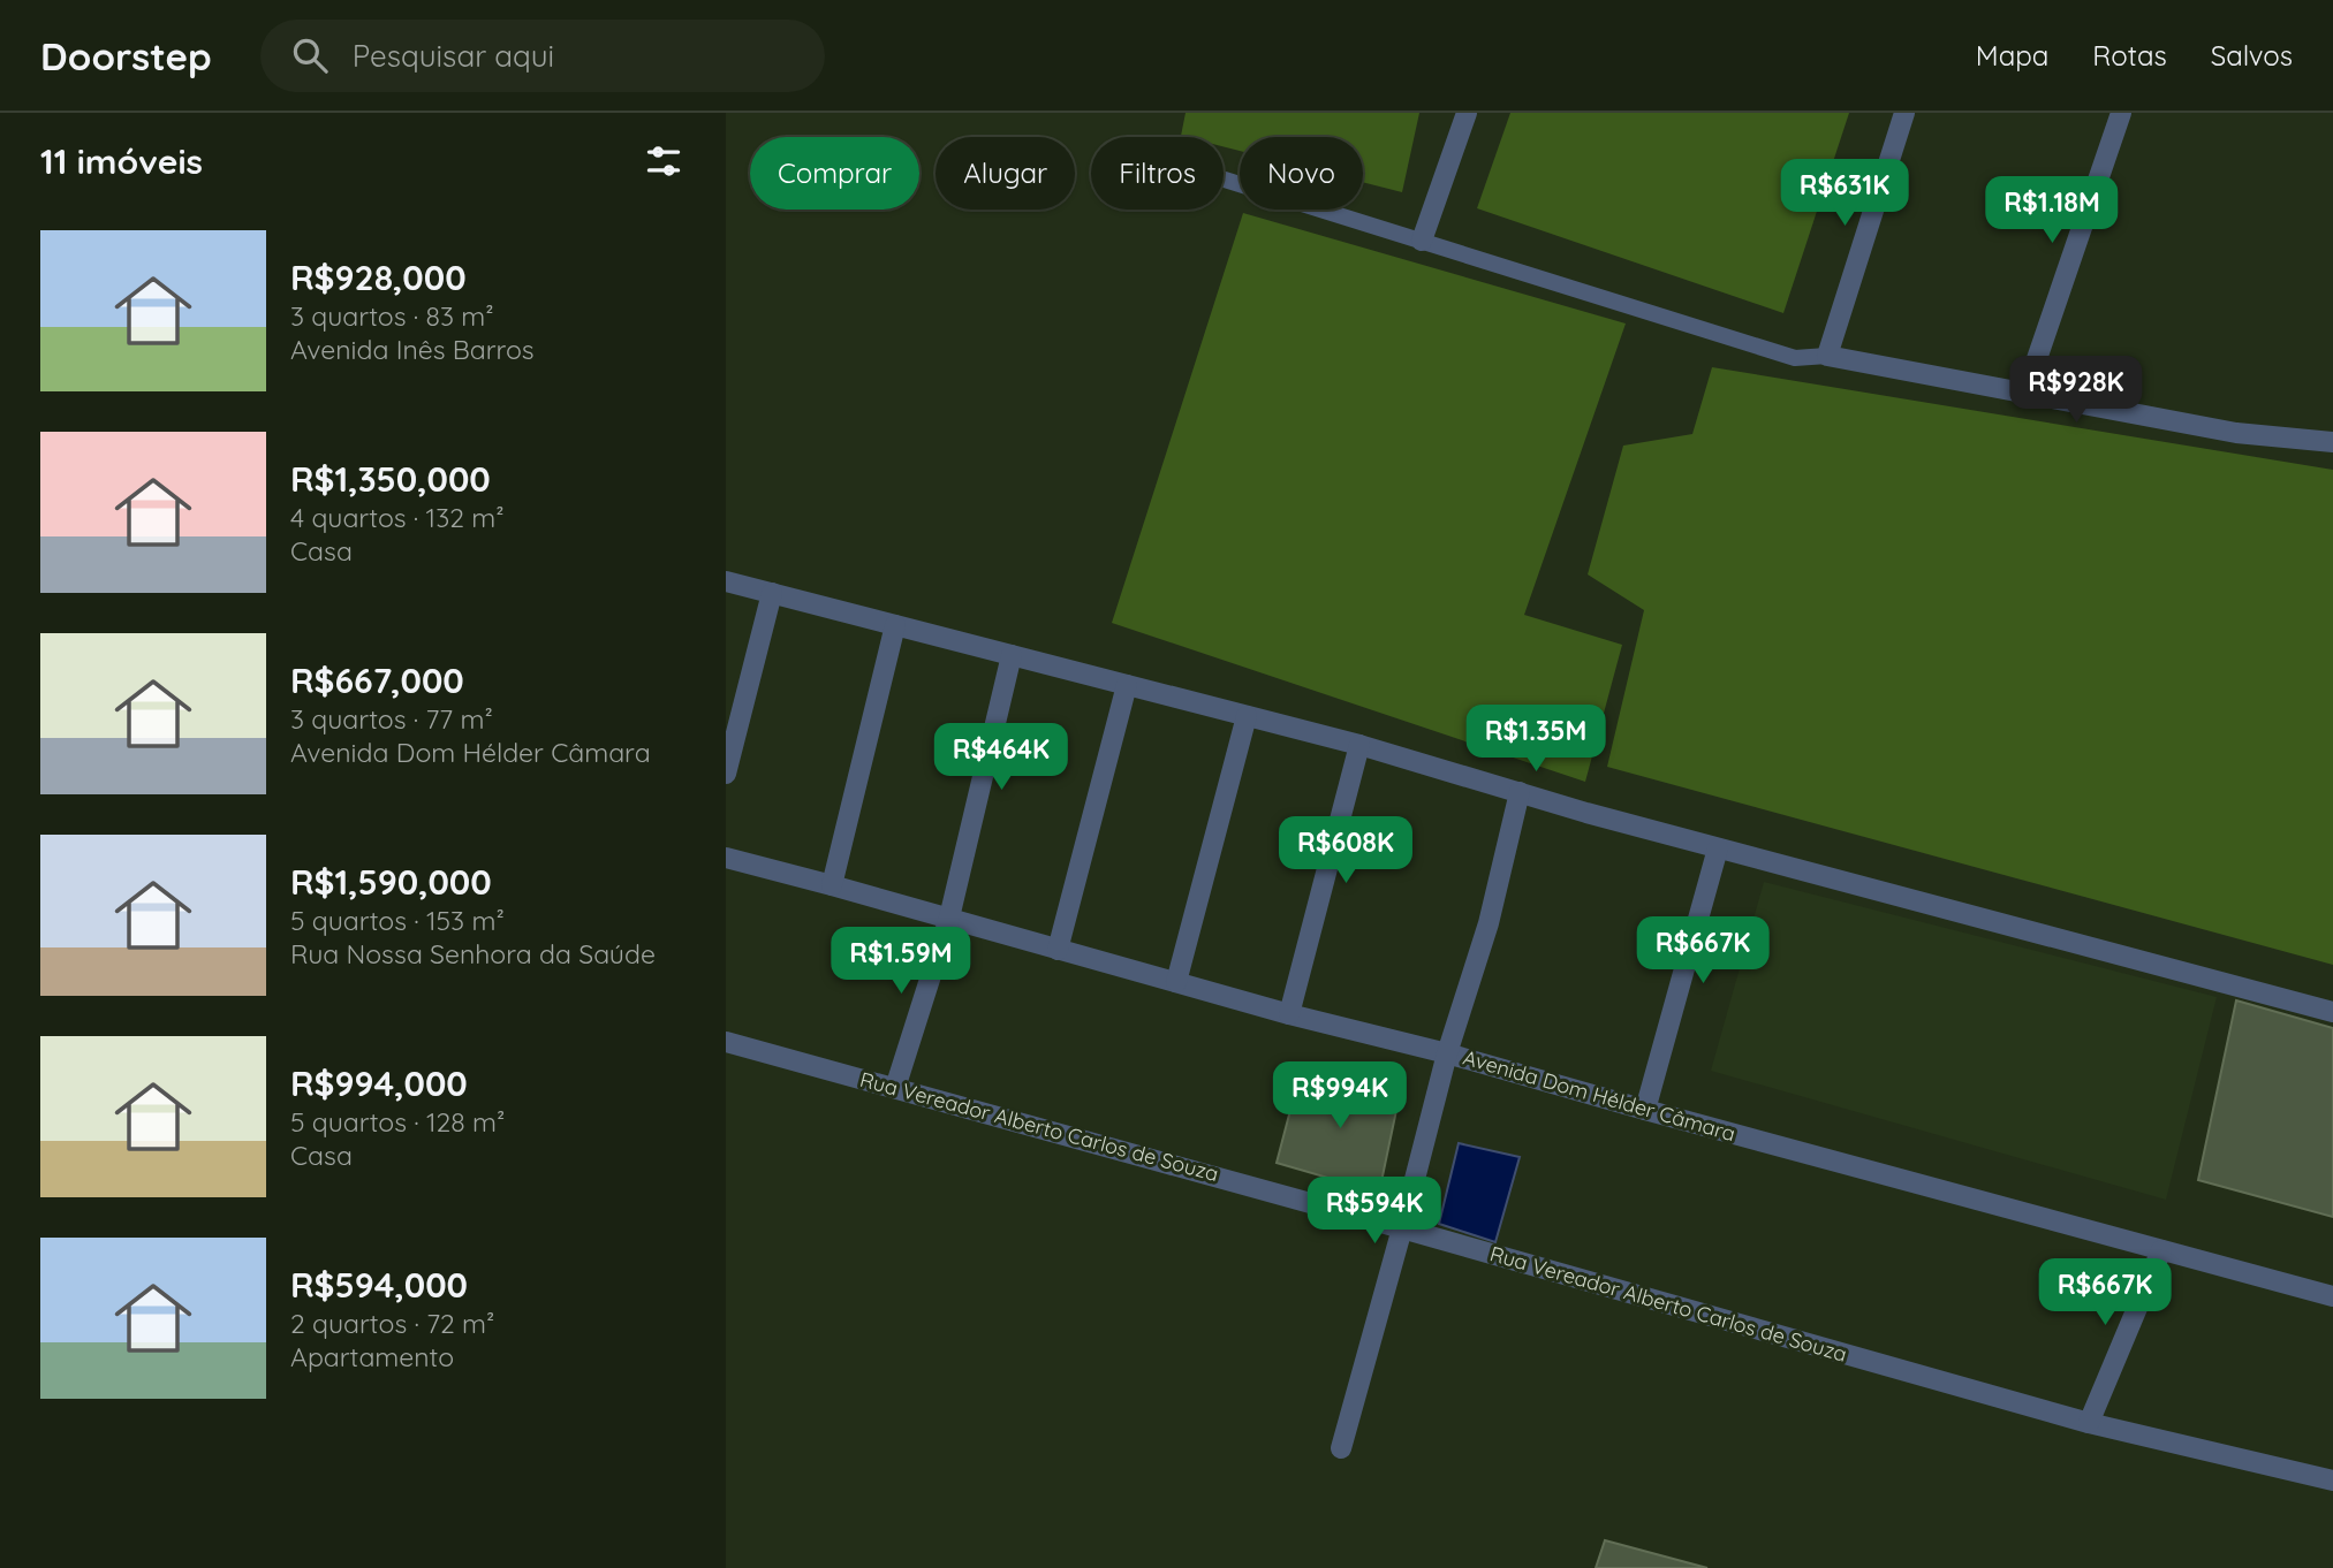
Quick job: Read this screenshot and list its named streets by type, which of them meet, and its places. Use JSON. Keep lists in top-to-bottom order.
{
  "streets": {
    "street": ["Avenida Dom Hélder Câmara", "Rua Vereador Alberto Carlos de Souza"]
  },
  "page": {
    "header": "Doorstep",
    "search": "Pesquisar aqui",
    "nav": ["Mapa", "Rotas", "Salvos"],
    "heading": "11 imóveis",
    "chip": [
      "Comprar",
      "Alugar",
      "Filtros",
      "Novo"
    ],
    "price": [
      "R$631K",
      "R$1.18M",
      "R$928K",
      "R$1.35M",
      "R$464K",
      "R$608K",
      "R$667K",
      "R$1.59M",
      "R$994K",
      "R$594K",
      "R$667K"
    ],
    "list": [
      {
        "name": "R$928,000",
        "note": "3 quartos · 83 m² · Avenida Inês Barros"
      },
      {
        "name": "R$1,350,000",
        "note": "4 quartos · 132 m² · Casa"
      },
      {
        "name": "R$667,000",
        "note": "3 quartos · 77 m² · Avenida Dom Hélder Câmara"
      },
      {
        "name": "R$1,590,000",
        "note": "5 quartos · 153 m² · Rua Nossa Senhora da Saúde"
      },
      {
        "name": "R$994,000",
        "note": "5 quartos · 128 m² · Casa"
      },
      {
        "name": "R$594,000",
        "note": "2 quartos · 72 m² · Apartamento"
      }
    ]
  }
}
